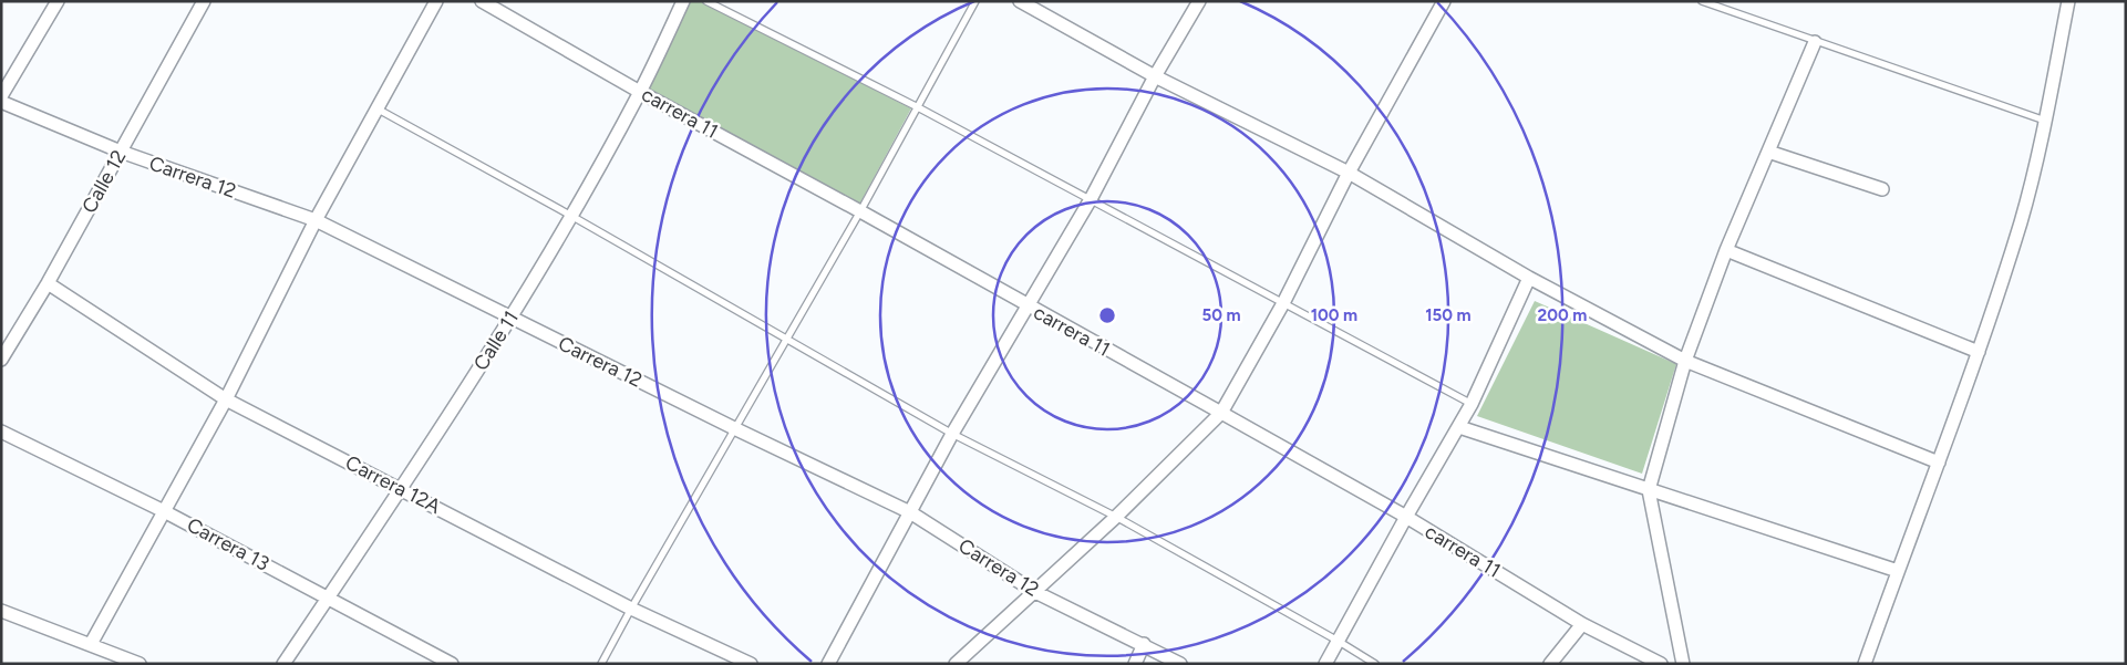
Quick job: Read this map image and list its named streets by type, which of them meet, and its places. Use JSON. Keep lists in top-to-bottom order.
{
  "streets": {
    "street": [
      "carrera 11",
      "Carrera 12",
      "Calle 12",
      "Calle 11",
      "Carrera 12A",
      "Carrera 13"
    ]
  },
  "crossings": [
    ["carrera 11", "Calle 11"],
    ["Carrera 12", "Calle 12"],
    ["Carrera 12", "Calle 11"],
    ["Calle 12", "Carrera 12A"],
    ["Calle 11", "Carrera 12A"],
    ["Calle 11", "Carrera 13"]
  ],
  "rings": [
    "50 m",
    "100 m",
    "150 m",
    "200 m"
  ]
}
